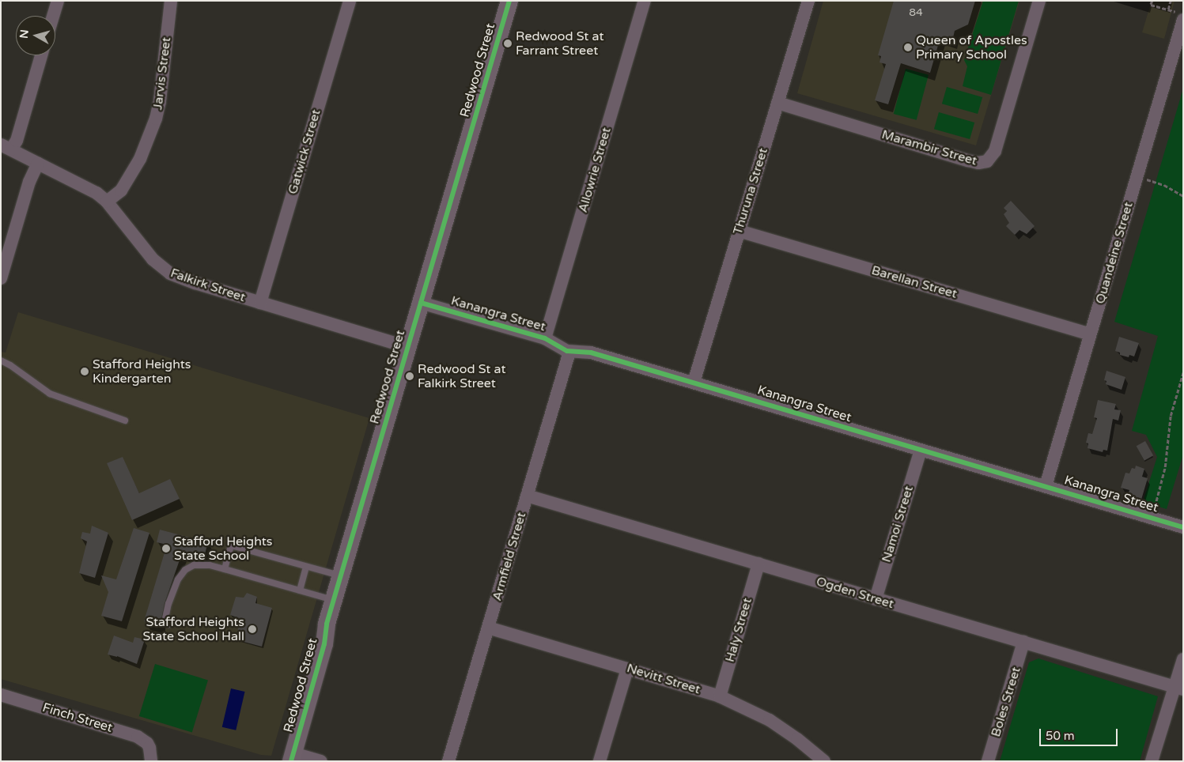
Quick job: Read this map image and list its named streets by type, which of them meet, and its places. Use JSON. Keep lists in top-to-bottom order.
{
  "streets": {
    "street": [
      "Redwood Street",
      "Jarvis Street",
      "Marambir Street",
      "Gatwick Street",
      "Allowrie Street",
      "Thuruna Street",
      "Quandeine Street",
      "Barellan Street",
      "Falkirk Street",
      "Kanangra Street",
      "Namoi Street",
      "Armfield Street",
      "Ogden Street",
      "Haly Street",
      "Nevitt Street",
      "Boles Street",
      "Finch Street"
    ]
  },
  "crossings": [
    ["Redwood Street", "Falkirk Street"],
    ["Redwood Street", "Kanangra Street"],
    ["Jarvis Street", "Falkirk Street"],
    ["Marambir Street", "Thuruna Street"],
    ["Gatwick Street", "Falkirk Street"],
    ["Allowrie Street", "Kanangra Street"],
    ["Thuruna Street", "Barellan Street"],
    ["Thuruna Street", "Kanangra Street"],
    ["Quandeine Street", "Barellan Street"],
    ["Quandeine Street", "Kanangra Street"],
    ["Kanangra Street", "Namoi Street"],
    ["Kanangra Street", "Armfield Street"],
    ["Namoi Street", "Ogden Street"],
    ["Armfield Street", "Ogden Street"],
    ["Armfield Street", "Nevitt Street"],
    ["Ogden Street", "Haly Street"],
    ["Ogden Street", "Boles Street"],
    ["Haly Street", "Nevitt Street"]
  ],
  "places": [
    "Redwood St at Farrant Street",
    "Queen of Apostles Primary School",
    "Stafford Heights Kindergarten",
    "Redwood St at Falkirk Street",
    "Stafford Heights State School",
    "Stafford Heights State School Hall"
  ],
  "house_numbers": ["84"],
  "scale_bar": "50 m",
  "north": "left"
}
